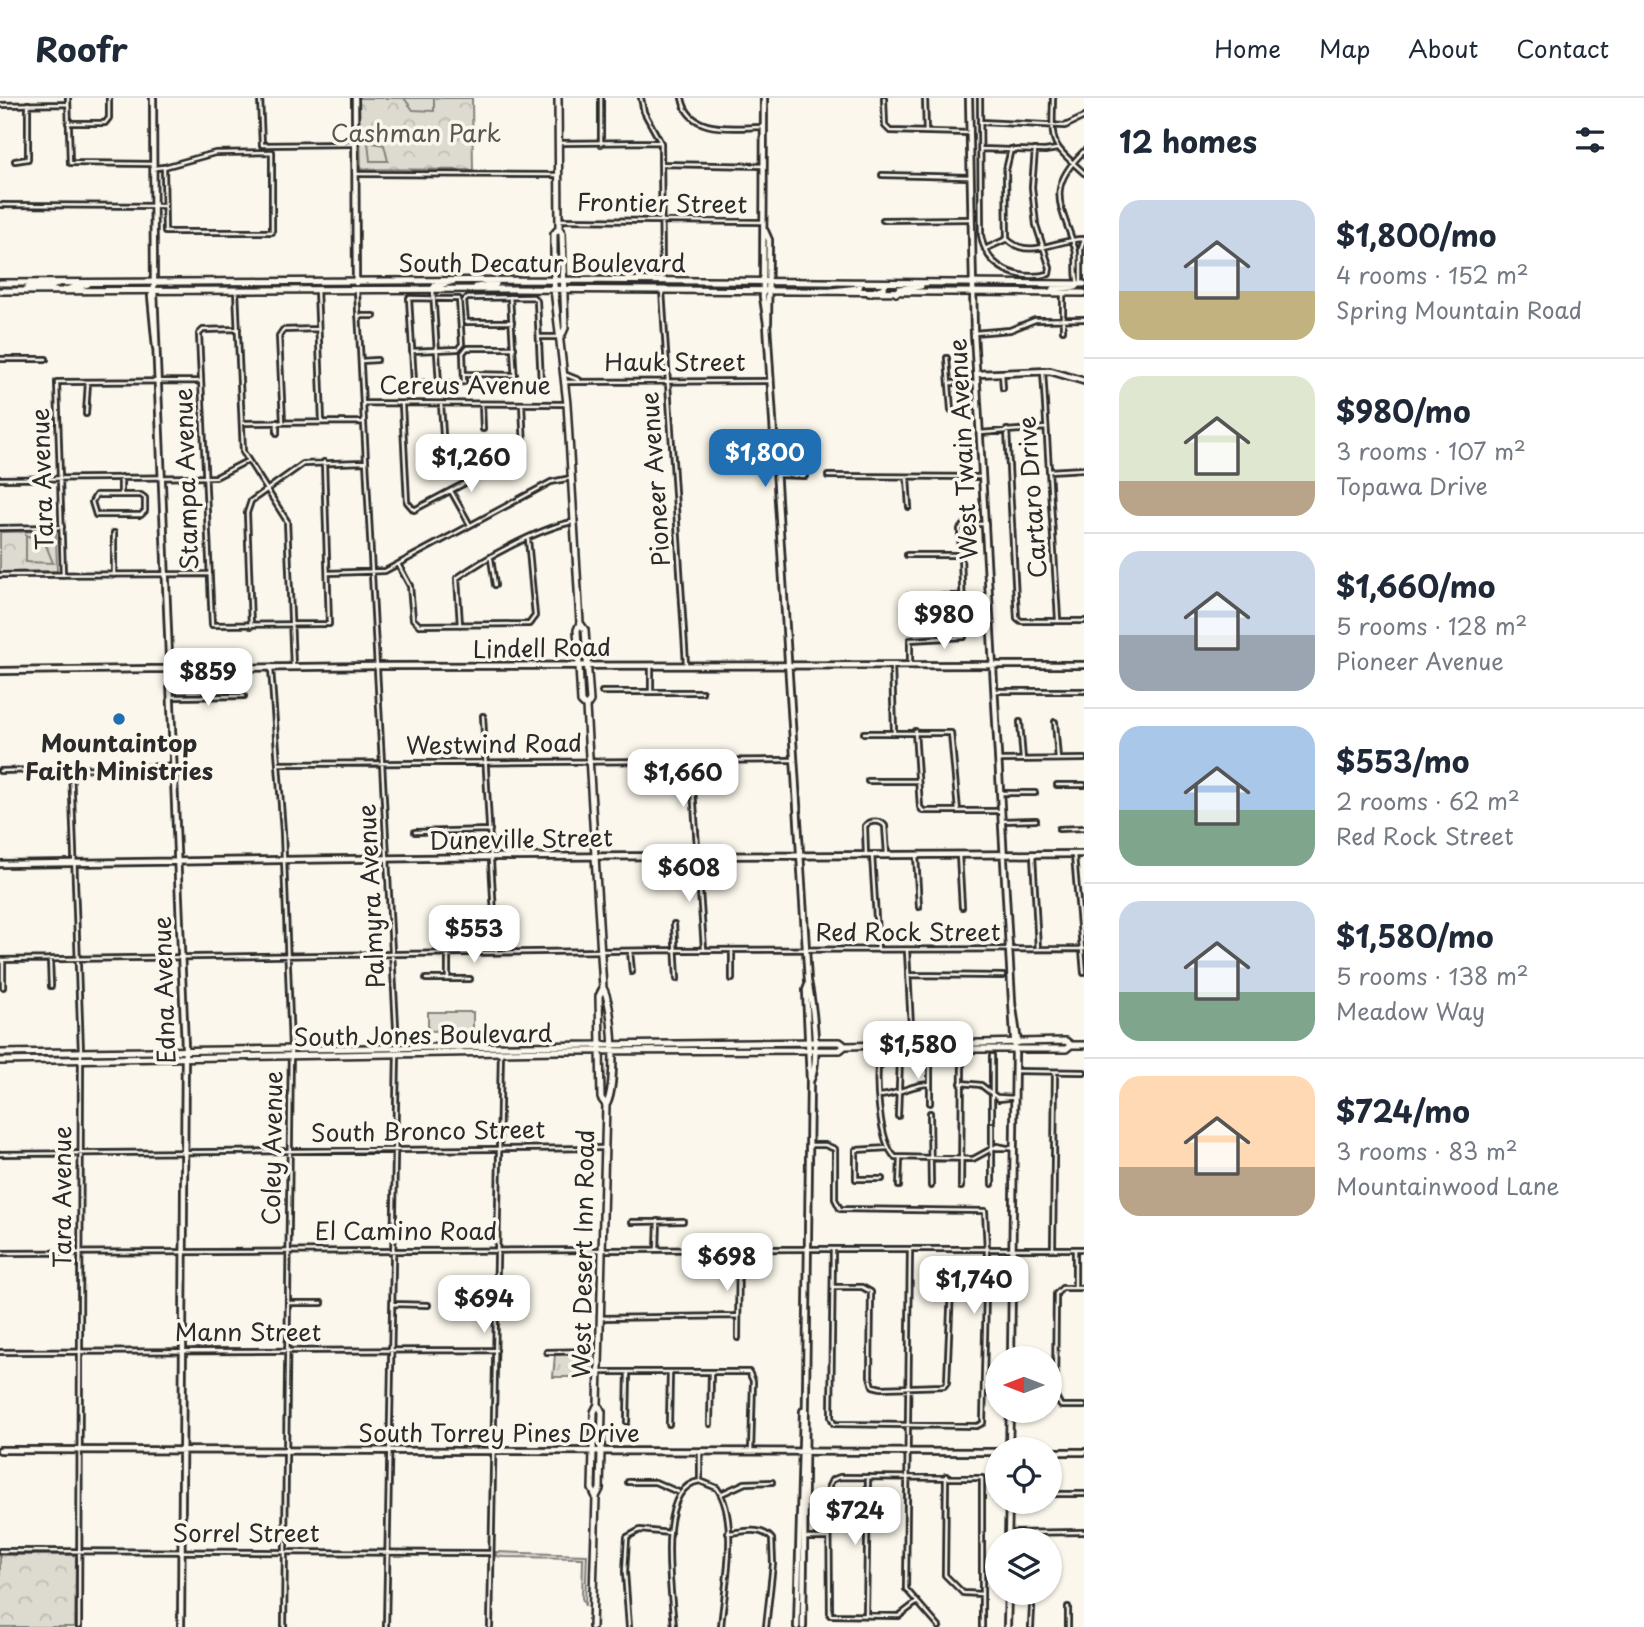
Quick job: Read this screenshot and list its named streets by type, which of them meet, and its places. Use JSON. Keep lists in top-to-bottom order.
{
  "streets": {
    "main road": ["South Decatur Boulevard", "South Jones Boulevard", "West Desert Inn Road"],
    "street": [
      "Frontier Street",
      "Hauk Street",
      "Cereus Avenue",
      "West Twain Avenue",
      "Tara Avenue",
      "Stampa Avenue",
      "Pioneer Avenue",
      "Cartaro Drive",
      "Lindell Road",
      "Westwind Road",
      "Duneville Street",
      "Palmyra Avenue",
      "Red Rock Street",
      "Edna Avenue",
      "South Bronco Street",
      "Coley Avenue",
      "El Camino Road",
      "Mann Street",
      "South Torrey Pines Drive",
      "Sorrel Street"
    ]
  },
  "crossings": [
    ["Frontier Street", "West Desert Inn Road"],
    ["South Decatur Boulevard", "West Twain Avenue"],
    ["South Decatur Boulevard", "Pioneer Avenue"],
    ["South Decatur Boulevard", "Palmyra Avenue"],
    ["South Decatur Boulevard", "Edna Avenue"],
    ["South Decatur Boulevard", "West Desert Inn Road"],
    ["Hauk Street", "Pioneer Avenue"],
    ["Hauk Street", "West Desert Inn Road"],
    ["Cereus Avenue", "Palmyra Avenue"],
    ["Cereus Avenue", "West Desert Inn Road"],
    ["West Twain Avenue", "Lindell Road"],
    ["West Twain Avenue", "Duneville Street"],
    ["West Twain Avenue", "Red Rock Street"],
    ["West Twain Avenue", "South Jones Boulevard"],
    ["West Twain Avenue", "El Camino Road"],
    ["Tara Avenue", "Duneville Street"],
    ["Tara Avenue", "Red Rock Street"],
    ["Tara Avenue", "South Jones Boulevard"],
    ["Tara Avenue", "South Bronco Street"],
    ["Tara Avenue", "El Camino Road"],
    ["Tara Avenue", "Mann Street"],
    ["Tara Avenue", "South Torrey Pines Drive"],
    ["Tara Avenue", "Sorrel Street"],
    ["Pioneer Avenue", "Lindell Road"],
    ["Lindell Road", "Palmyra Avenue"],
    ["Lindell Road", "Edna Avenue"],
    ["Lindell Road", "Coley Avenue"],
    ["Lindell Road", "West Desert Inn Road"],
    ["Westwind Road", "Palmyra Avenue"],
    ["Westwind Road", "Coley Avenue"],
    ["Westwind Road", "West Desert Inn Road"],
    ["Duneville Street", "Palmyra Avenue"],
    ["Duneville Street", "Edna Avenue"],
    ["Duneville Street", "Coley Avenue"],
    ["Duneville Street", "West Desert Inn Road"],
    ["Palmyra Avenue", "Red Rock Street"],
    ["Palmyra Avenue", "South Jones Boulevard"],
    ["Palmyra Avenue", "South Bronco Street"],
    ["Palmyra Avenue", "El Camino Road"],
    ["Palmyra Avenue", "Mann Street"],
    ["Palmyra Avenue", "South Torrey Pines Drive"],
    ["Palmyra Avenue", "Sorrel Street"],
    ["Red Rock Street", "Edna Avenue"],
    ["Red Rock Street", "Coley Avenue"],
    ["Red Rock Street", "West Desert Inn Road"],
    ["Edna Avenue", "South Jones Boulevard"],
    ["Edna Avenue", "South Bronco Street"],
    ["Edna Avenue", "El Camino Road"],
    ["Edna Avenue", "Mann Street"],
    ["Edna Avenue", "South Torrey Pines Drive"],
    ["Edna Avenue", "Sorrel Street"],
    ["South Jones Boulevard", "Coley Avenue"],
    ["South Jones Boulevard", "West Desert Inn Road"],
    ["South Bronco Street", "Coley Avenue"],
    ["South Bronco Street", "West Desert Inn Road"],
    ["Coley Avenue", "El Camino Road"],
    ["Coley Avenue", "Mann Street"],
    ["Coley Avenue", "South Torrey Pines Drive"],
    ["Coley Avenue", "Sorrel Street"],
    ["El Camino Road", "West Desert Inn Road"],
    ["West Desert Inn Road", "South Torrey Pines Drive"]
  ],
  "parks": ["Cashman Park"],
  "places": ["Mountaintop Faith Ministries"],
  "north": "left",
  "page": {
    "header": "Roofr",
    "nav": [
      "Home",
      "Map",
      "About",
      "Contact"
    ],
    "heading": "12 homes",
    "list": [
      {
        "name": "$1,800/mo",
        "note": "4 rooms · 152 m² · Spring Mountain Road"
      },
      {
        "name": "$980/mo",
        "note": "3 rooms · 107 m² · Topawa Drive"
      },
      {
        "name": "$1,660/mo",
        "note": "5 rooms · 128 m² · Pioneer Avenue"
      },
      {
        "name": "$553/mo",
        "note": "2 rooms · 62 m² · Red Rock Street"
      },
      {
        "name": "$1,580/mo",
        "note": "5 rooms · 138 m² · Meadow Way"
      },
      {
        "name": "$724/mo",
        "note": "3 rooms · 83 m² · Mountainwood Lane"
      }
    ],
    "price": [
      "$1,800",
      "$1,260",
      "$980",
      "$859",
      "$1,660",
      "$608",
      "$553",
      "$1,580",
      "$698",
      "$1,740",
      "$694",
      "$724"
    ]
  }
}
